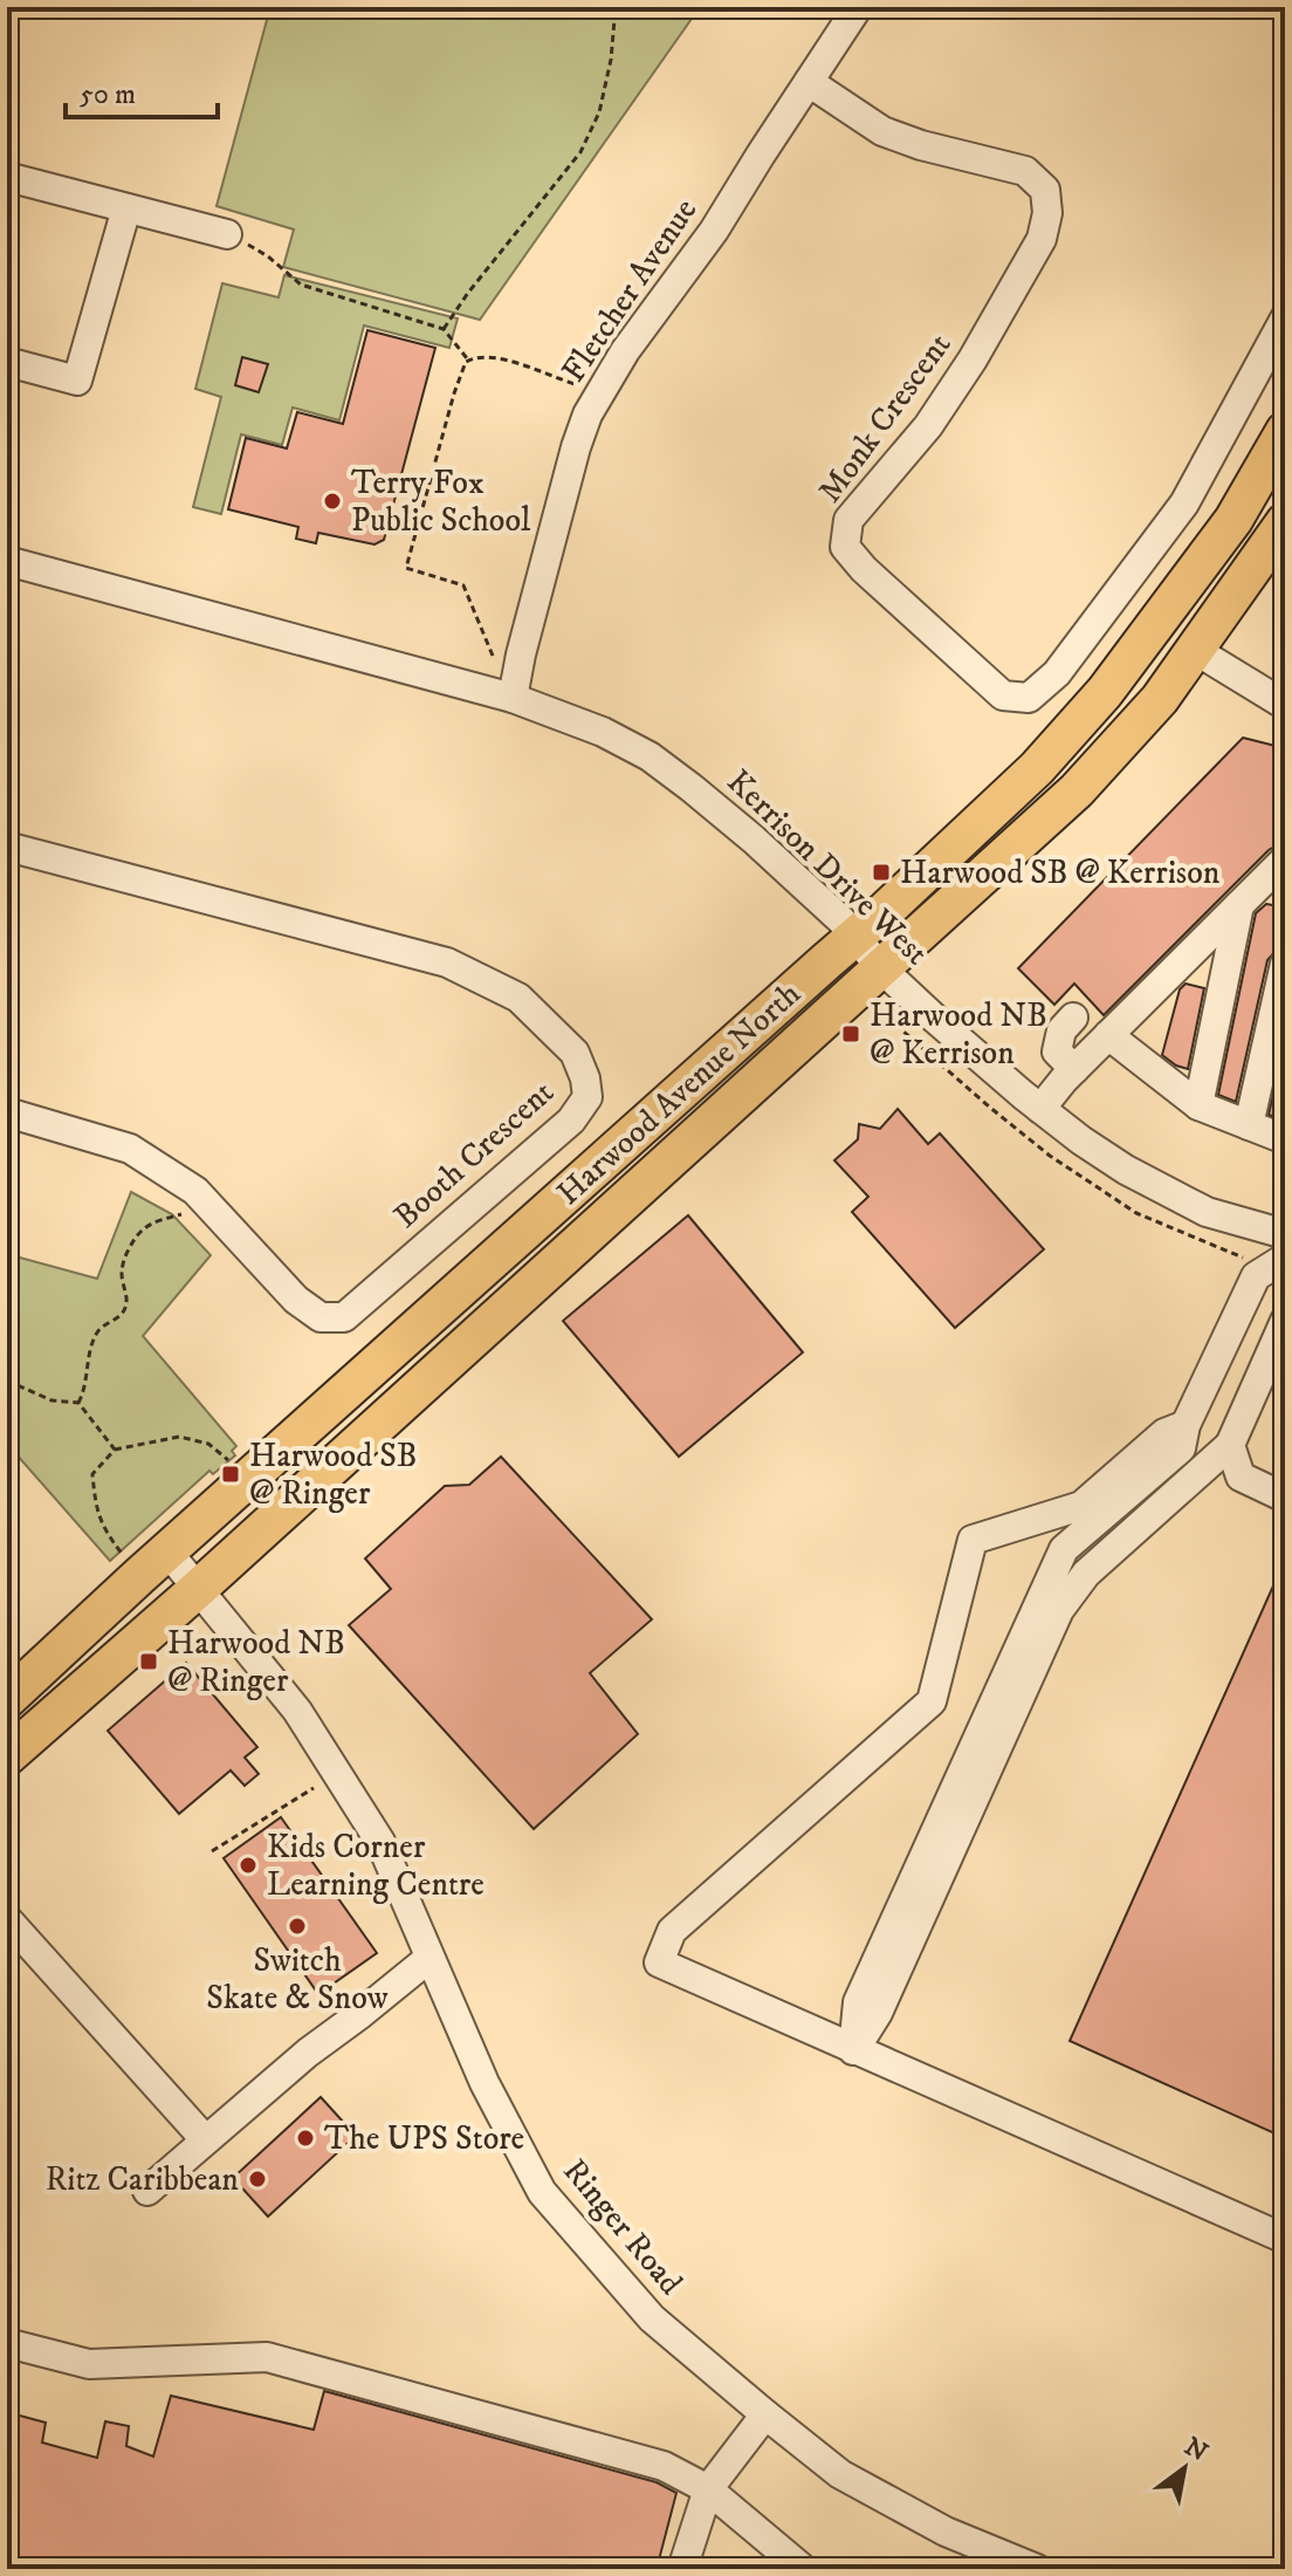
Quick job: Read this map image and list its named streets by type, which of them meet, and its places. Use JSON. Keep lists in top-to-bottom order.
{
  "streets": {
    "main road": ["Harwood Avenue North"],
    "street": [
      "Fletcher Avenue",
      "Monk Crescent",
      "Kerrison Drive West",
      "Booth Crescent",
      "Ringer Road"
    ]
  },
  "crossings": [
    ["Fletcher Avenue", "Monk Crescent"],
    ["Fletcher Avenue", "Kerrison Drive West"],
    ["Kerrison Drive West", "Harwood Avenue North"],
    ["Harwood Avenue North", "Ringer Road"]
  ],
  "places": {
    "other": [
      "Terry Fox Public School",
      "Kids Corner Learning Centre",
      "Switch Skate & Snow",
      "The UPS Store",
      "Ritz Caribbean"
    ],
    "transit": [
      "Harwood SB @ Kerrison",
      "Harwood NB @ Kerrison",
      "Harwood SB @ Ringer",
      "Harwood NB @ Ringer"
    ]
  },
  "scale_bar": "50 m",
  "north": "top right"
}
